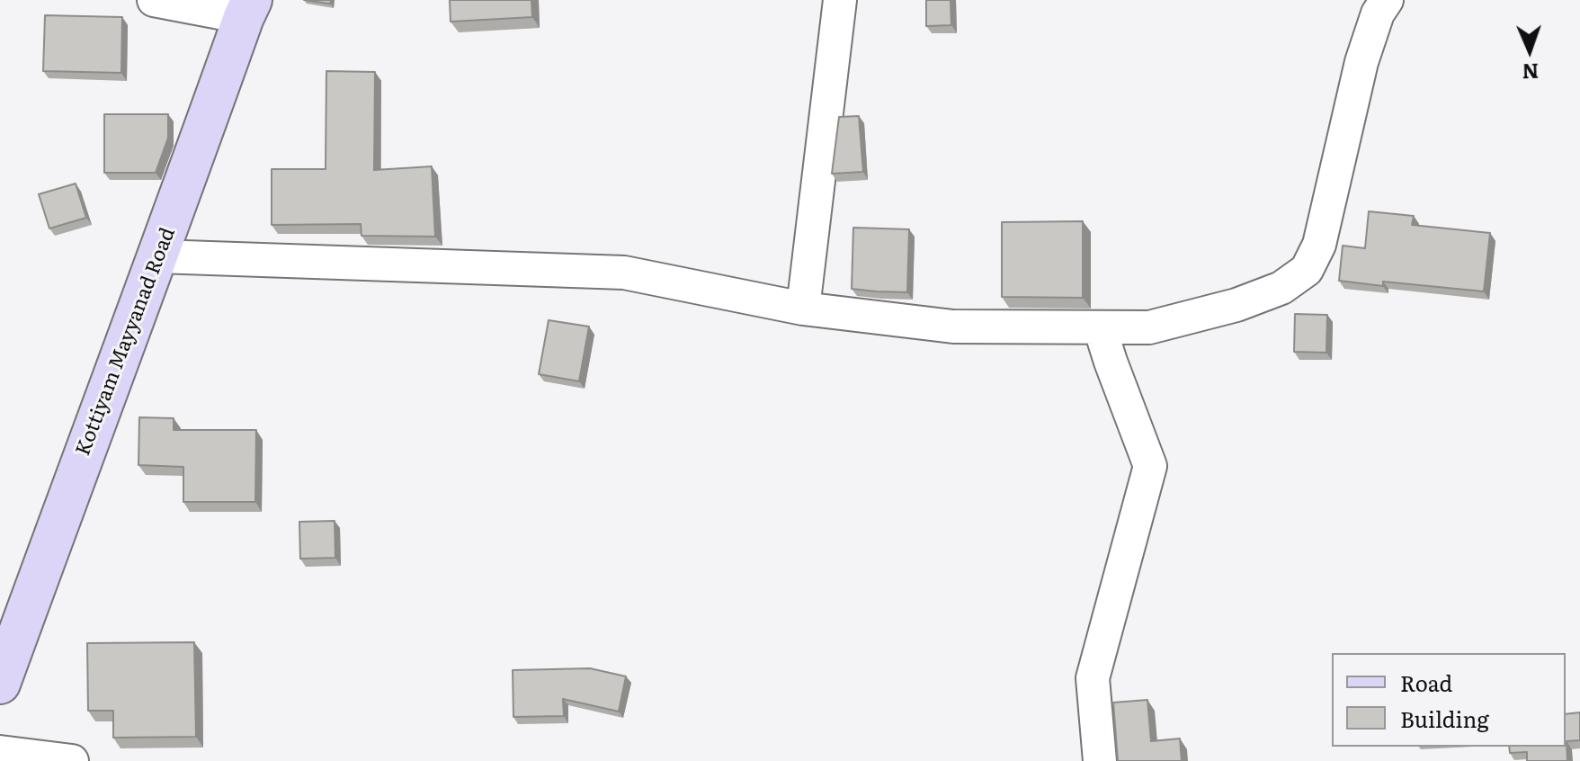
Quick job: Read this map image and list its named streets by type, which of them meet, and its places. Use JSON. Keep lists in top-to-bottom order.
{
  "streets": {
    "main road": ["Kottiyam Mayyanad Road"]
  },
  "legend": ["Road", "Building"],
  "north": "bottom"
}
